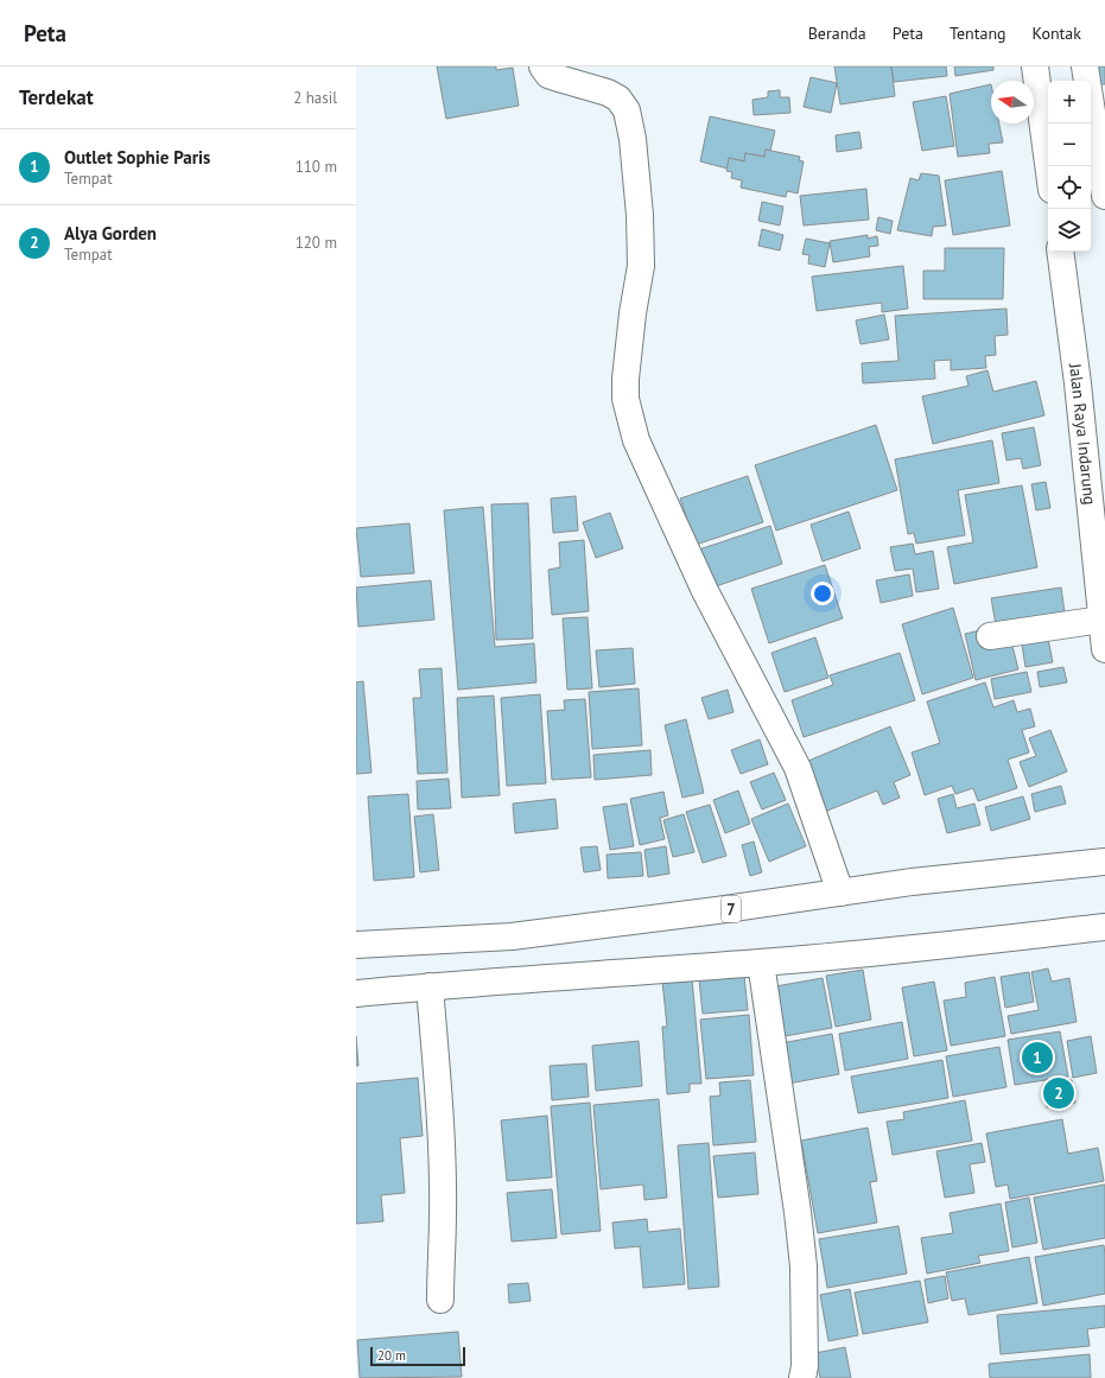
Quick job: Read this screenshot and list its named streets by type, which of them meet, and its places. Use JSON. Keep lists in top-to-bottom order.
{
  "streets": {
    "main road": ["Jalan Raya Indarung", "7"]
  },
  "scale_bar": "20 m",
  "north": "left",
  "page": {
    "header": "Peta",
    "nav": [
      "Beranda",
      "Peta",
      "Tentang",
      "Kontak"
    ],
    "heading": ["Terdekat", "2 hasil"],
    "map_buttons": ["+", "−"],
    "list": [
      {
        "mark": "1",
        "name": "Outlet Sophie Paris",
        "note": "Tempat",
        "value": "110 m"
      },
      {
        "mark": "2",
        "name": "Alya Gorden",
        "note": "Tempat",
        "value": "120 m"
      }
    ],
    "pins": ["1", "2"],
    "scale": "20 m"
  }
}
